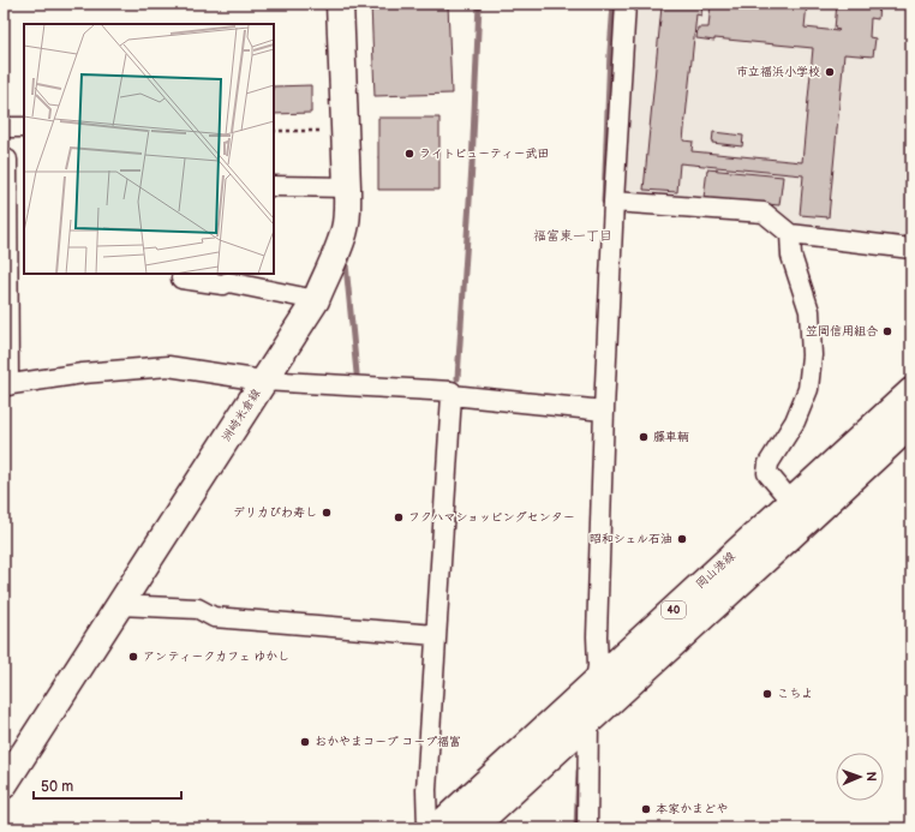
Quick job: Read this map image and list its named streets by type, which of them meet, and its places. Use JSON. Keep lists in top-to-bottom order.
{
  "streets": {
    "main road": ["洲崎米倉線", "岡山港線", "40"]
  },
  "districts": ["福富東一丁目"],
  "places": [
    "市立福浜小学校",
    "ライトビューティー武田",
    "笠岡信用組合",
    "藤車輌",
    "デリカびわ寿し",
    "フクハマショッピングセンター",
    "昭和シェル石油",
    "アンティークカフェ ゆかし",
    "こちよ",
    "おかやまコープ コープ福富",
    "本家かまどや"
  ],
  "scale_bar": "50 m",
  "north": "right"
}
